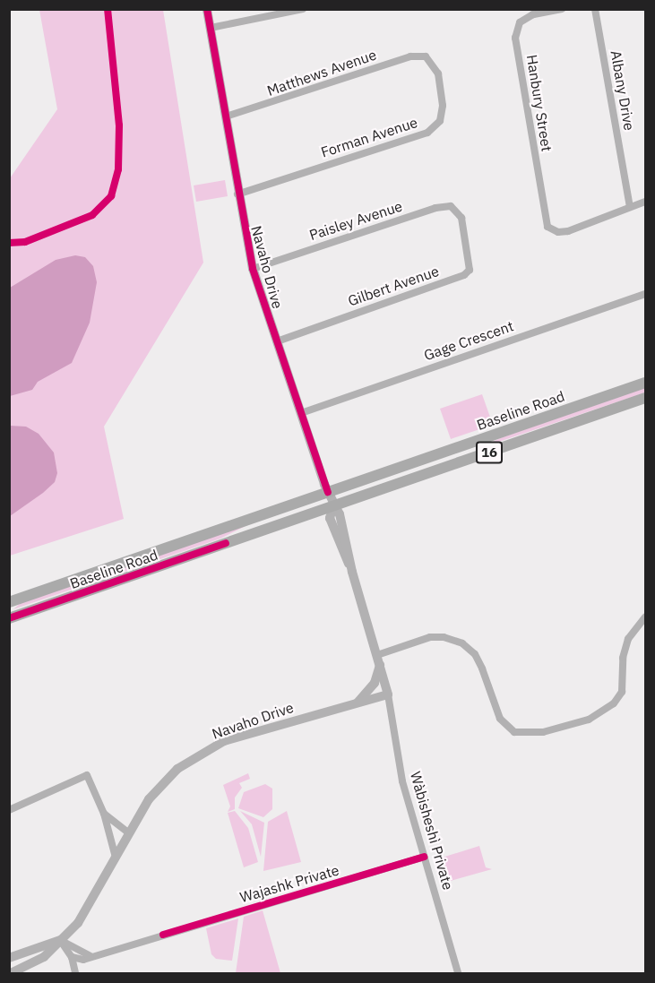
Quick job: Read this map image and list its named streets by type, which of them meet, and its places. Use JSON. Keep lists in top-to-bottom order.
{
  "streets": {
    "main road": ["Baseline Road", "16"],
    "street": [
      "Matthews Avenue",
      "Albany Drive",
      "Hanbury Street",
      "Forman Avenue",
      "Paisley Avenue",
      "Navaho Drive",
      "Gilbert Avenue",
      "Gage Crescent",
      "Wàbisheshì Private",
      "Wajashk Private"
    ]
  },
  "crossings": [
    ["Matthews Avenue", "Forman Avenue"],
    ["Matthews Avenue", "Navaho Drive"],
    ["Albany Drive", "Hanbury Street"],
    ["Forman Avenue", "Navaho Drive"],
    ["Paisley Avenue", "Navaho Drive"],
    ["Paisley Avenue", "Gilbert Avenue"],
    ["Navaho Drive", "Gilbert Avenue"],
    ["Navaho Drive", "Gage Crescent"],
    ["Navaho Drive", "Baseline Road"],
    ["Navaho Drive", "Wàbisheshì Private"],
    ["Wàbisheshì Private", "Wajashk Private"]
  ]
}
